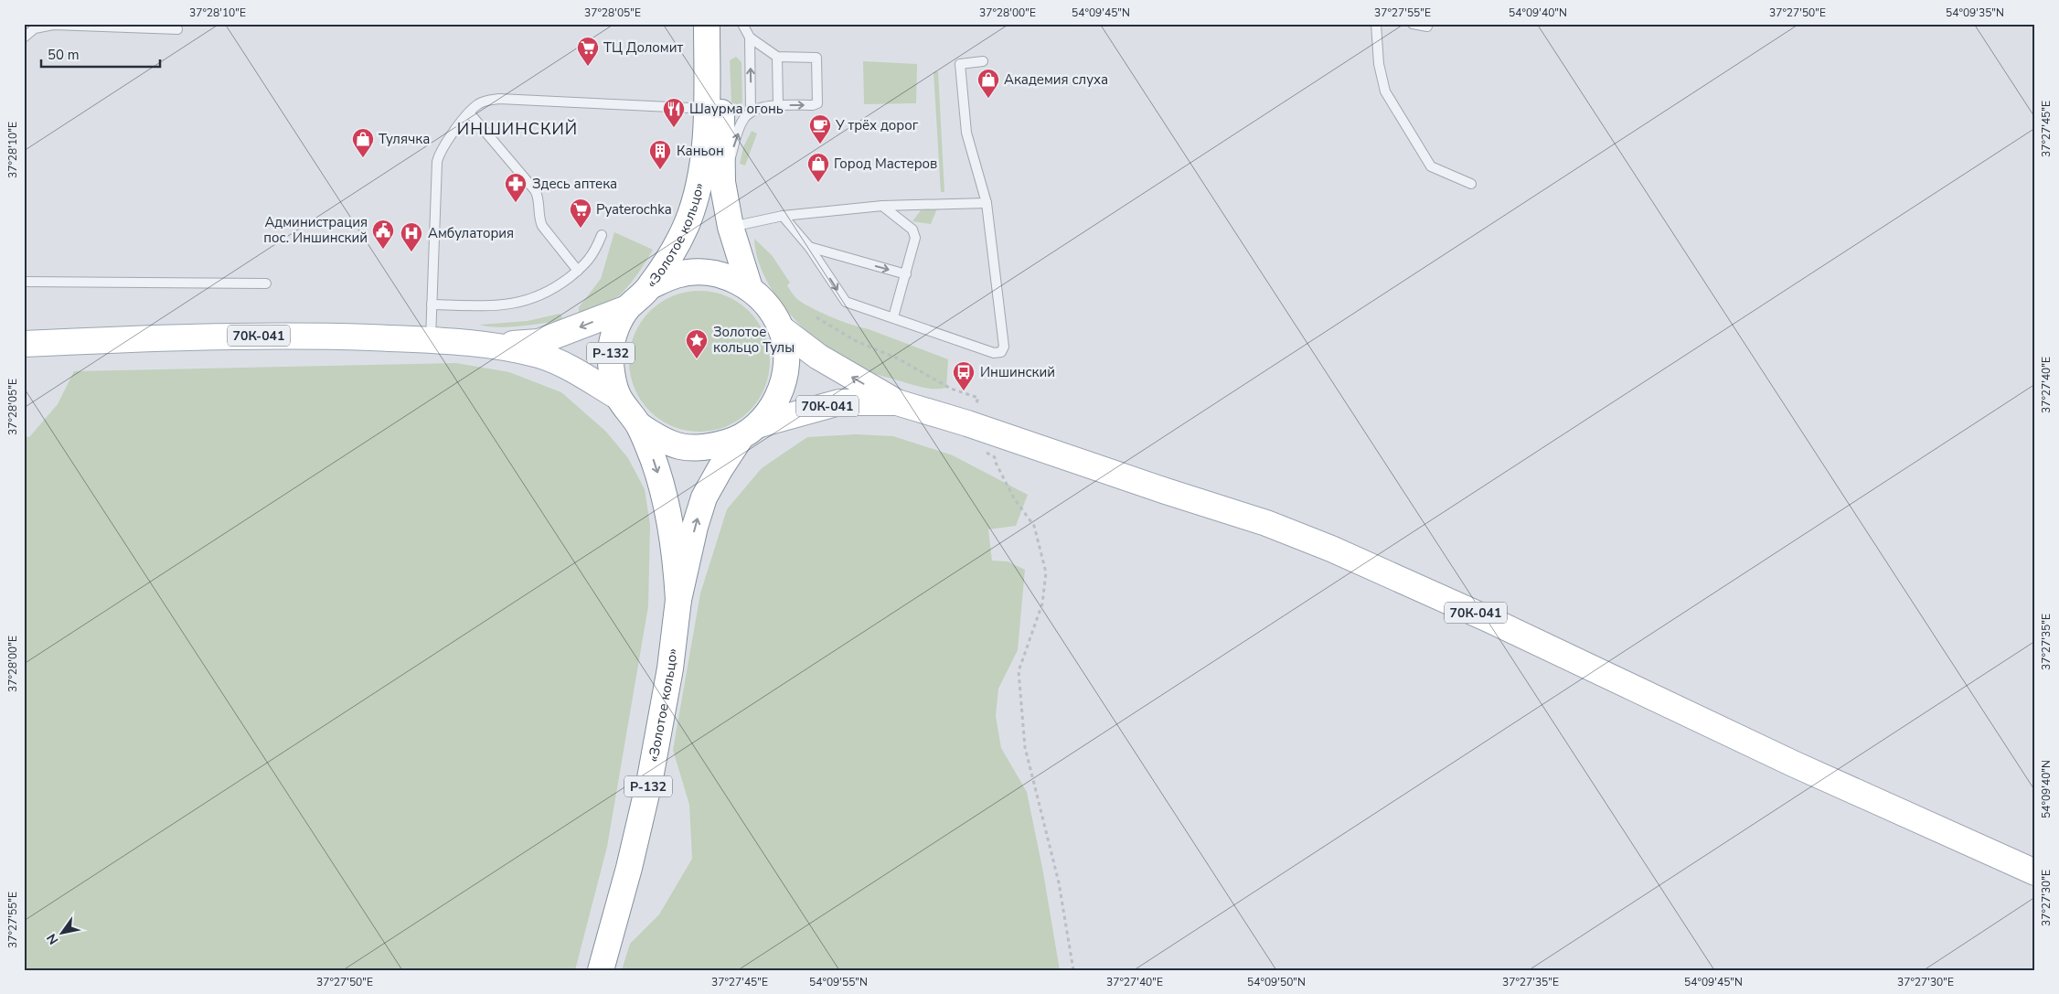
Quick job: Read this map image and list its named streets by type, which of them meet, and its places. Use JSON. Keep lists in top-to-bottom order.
{
  "streets": {
    "main road": ["«Золотое кольцо»", "70К-041", "Р-132"]
  },
  "crossings": [
    ["«Золотое кольцо»", "70К-041"]
  ],
  "districts": ["ИНШИНСКИЙ"],
  "places": {
    "supermarket": ["ТЦ Доломит", "Pyaterochka"],
    "shop": ["Академия слуха", "Тулячка", "Город Мастеров"],
    "restaurant": ["Шаурма огонь"],
    "cafe": ["У трёх дорог"],
    "building": ["Каньон"],
    "pharmacy": ["Здесь аптека"],
    "public building": ["Администрация пос. Иншинский"],
    "hospital": ["Амбулатория"],
    "place": ["Золотое кольцо Тулы"],
    "bus stop": ["Иншинский"]
  },
  "scale_bar": "50 m",
  "north": "bottom left",
  "coordinates": [
    "37°28'10\"E",
    "37°28'05\"E",
    "37°28'00\"E",
    "54°09'45\"N",
    "37°27'55\"E",
    "54°09'40\"N",
    "37°27'50\"E",
    "54°09'35\"N",
    "37°27'45\"E",
    "37°27'40\"E",
    "37°27'35\"E",
    "37°27'30\"E",
    "54°09'55\"N",
    "54°09'50\"N"
  ]
}
